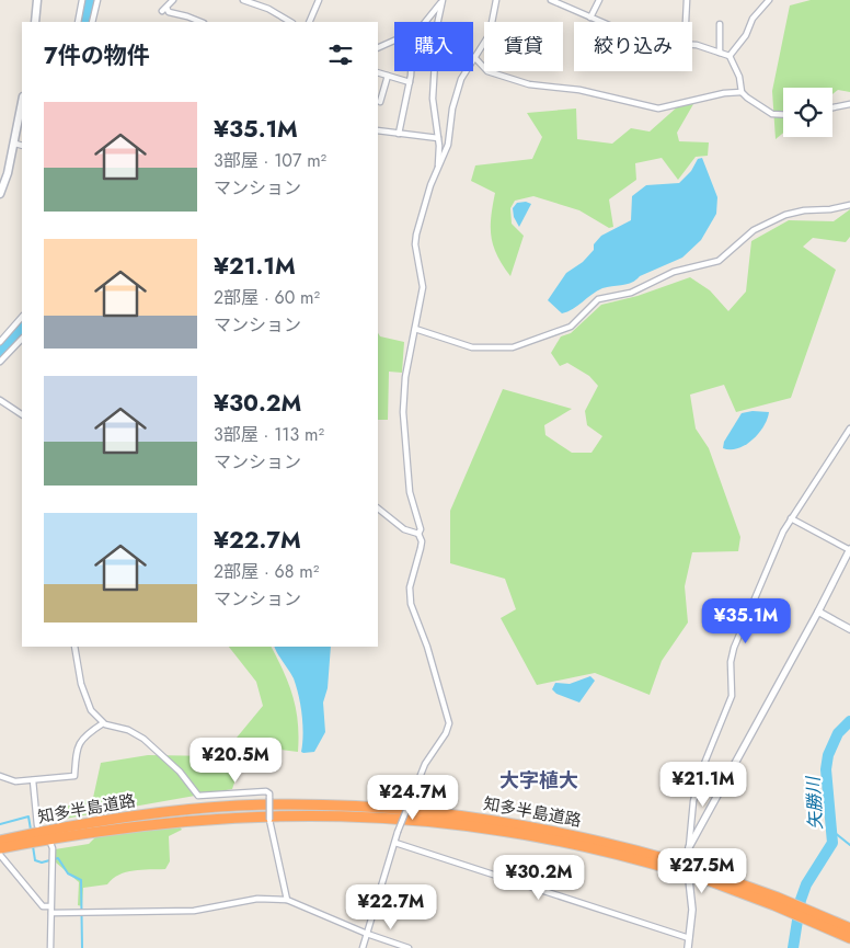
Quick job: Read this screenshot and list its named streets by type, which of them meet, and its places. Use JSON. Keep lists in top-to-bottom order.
{
  "streets": {
    "highway": ["知多半島道路"]
  },
  "districts": ["大字植大"],
  "water": ["矢勝川"],
  "page": {
    "chip": ["購入", "賃貸", "絞り込み"],
    "heading": "7件の物件",
    "list": [
      {
        "name": "¥35.1M",
        "note": "3部屋 · 107 m² · マンション"
      },
      {
        "name": "¥21.1M",
        "note": "2部屋 · 60 m² · マンション"
      },
      {
        "name": "¥30.2M",
        "note": "3部屋 · 113 m² · マンション"
      },
      {
        "name": "¥22.7M",
        "note": "2部屋 · 68 m² · マンション"
      }
    ],
    "price": [
      "¥35.1M",
      "¥20.5M",
      "¥21.1M",
      "¥24.7M",
      "¥27.5M",
      "¥30.2M",
      "¥22.7M"
    ]
  }
}
